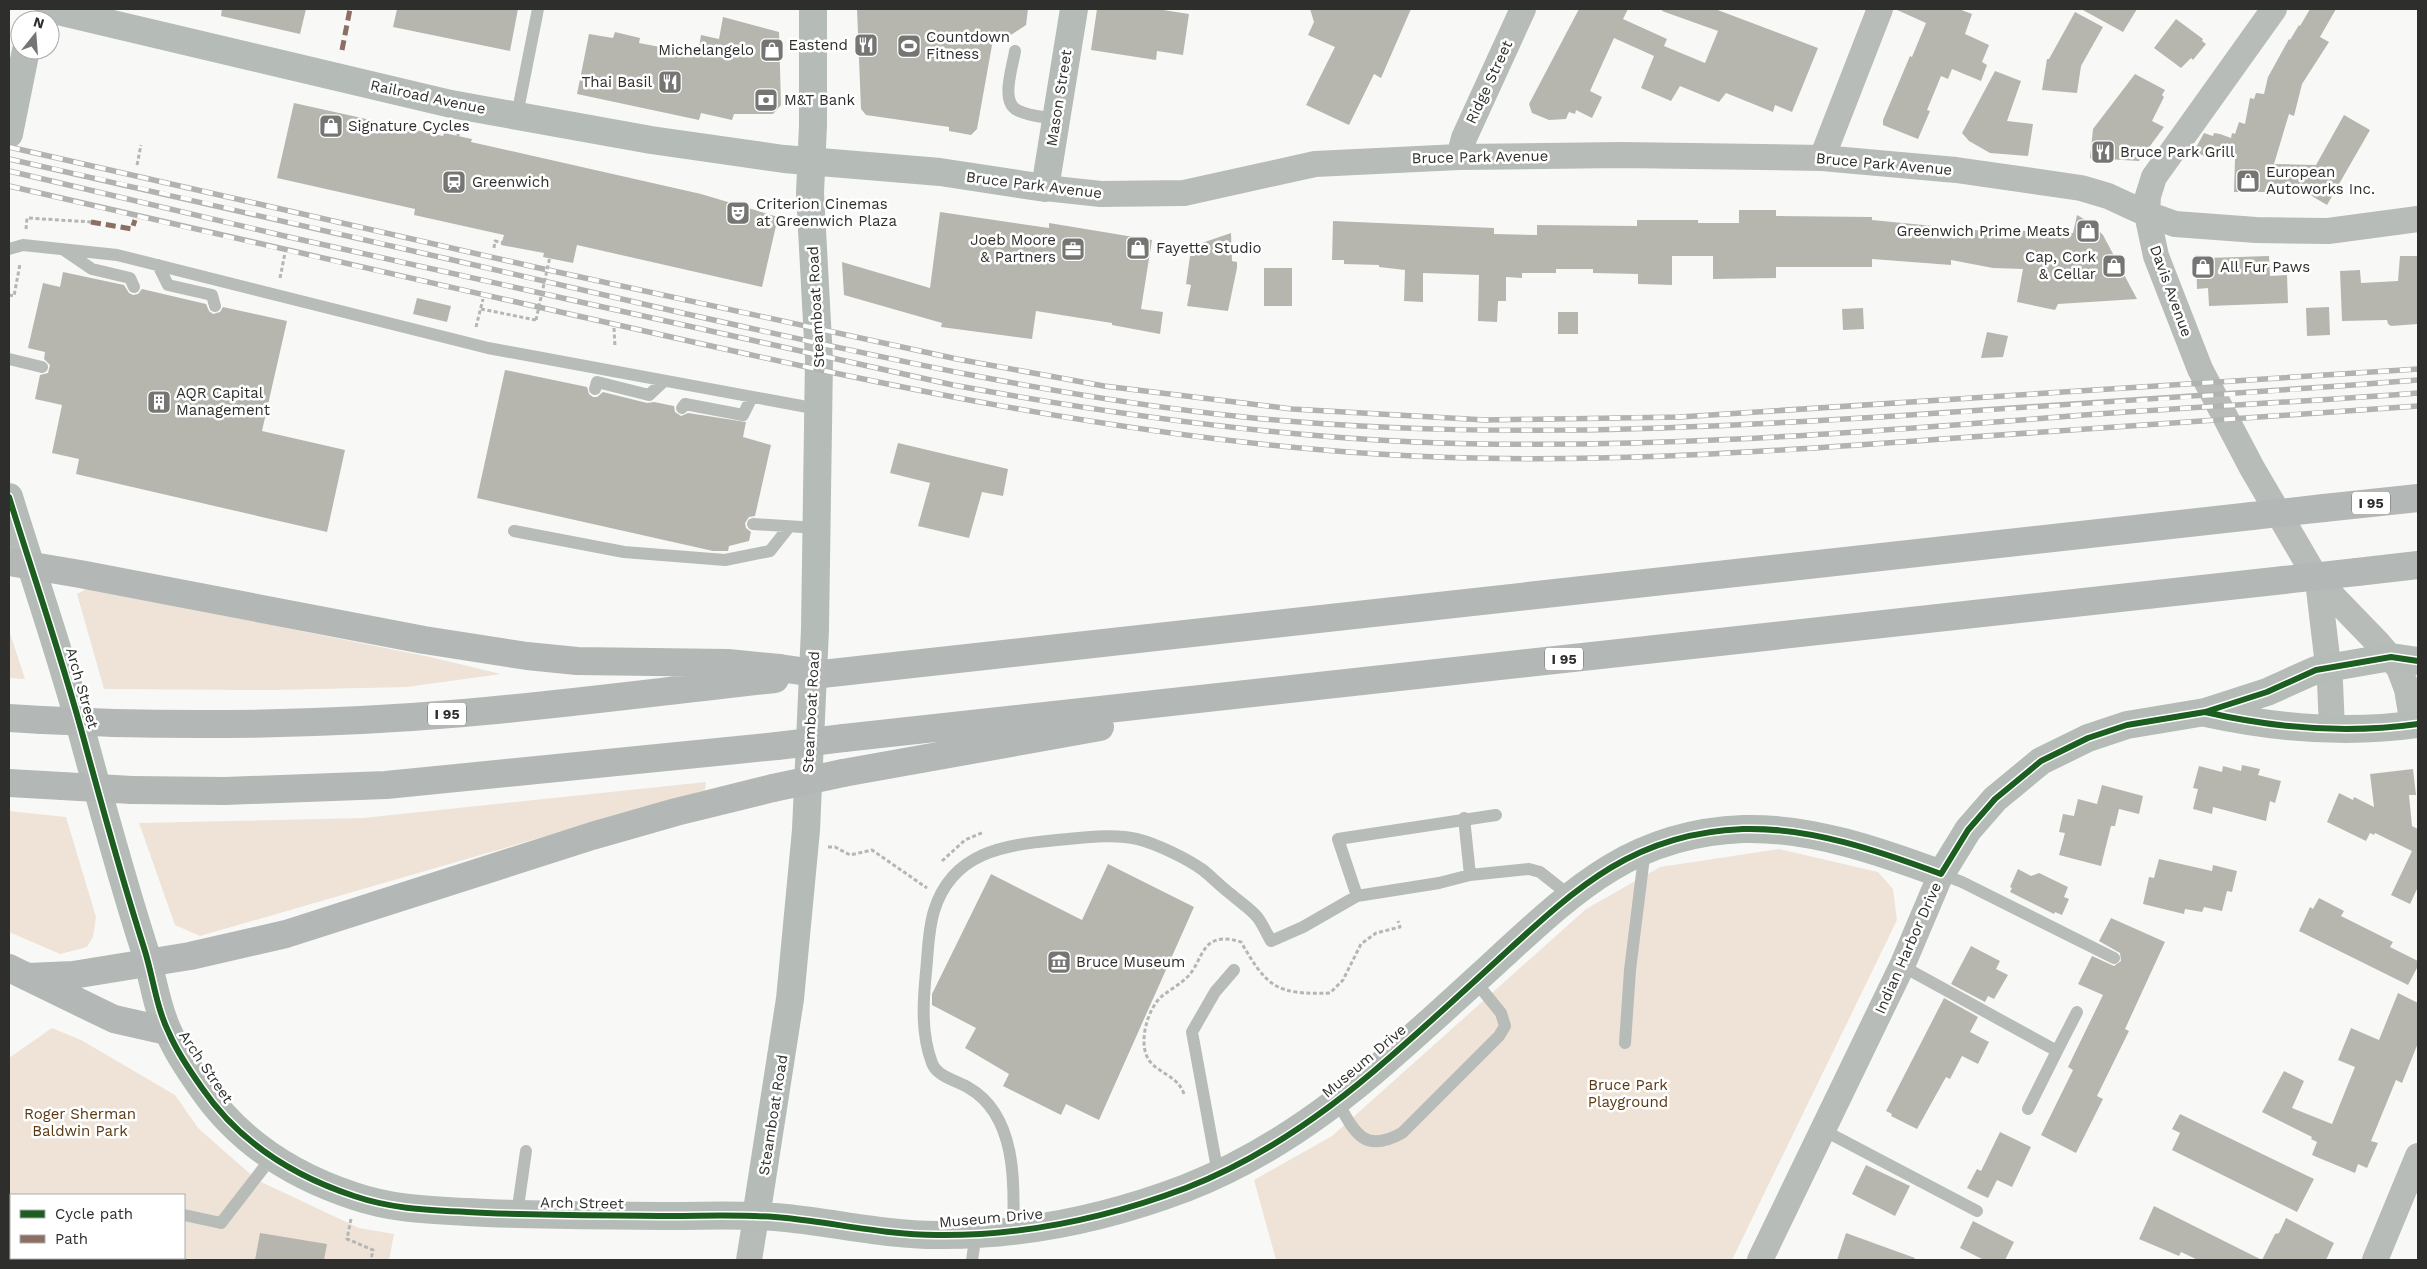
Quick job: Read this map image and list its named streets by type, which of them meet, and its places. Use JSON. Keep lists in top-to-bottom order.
{
  "streets": {
    "highway": ["I 95"],
    "main road": [
      "Railroad Avenue",
      "Mason Street",
      "Bruce Park Avenue",
      "Davis Avenue",
      "Steamboat Road",
      "Arch Street",
      "Indian Harbor Drive",
      "Museum Drive"
    ],
    "street": ["Ridge Street"]
  },
  "crossings": [
    ["Ridge Street", "Bruce Park Avenue"],
    ["Railroad Avenue", "Bruce Park Avenue"],
    ["Railroad Avenue", "Steamboat Road"],
    ["Mason Street", "Bruce Park Avenue"],
    ["Bruce Park Avenue", "Davis Avenue"],
    ["Bruce Park Avenue", "Steamboat Road"],
    ["Davis Avenue", "Indian Harbor Drive"],
    ["Steamboat Road", "Arch Street"],
    ["Steamboat Road", "Museum Drive"],
    ["Arch Street", "Museum Drive"],
    ["Indian Harbor Drive", "Museum Drive"]
  ],
  "parks": ["Bruce Park Playground", "Roger Sherman Baldwin Park"],
  "places": {
    "restaurant": ["Eastend", "Thai Basil", "Bruce Park Grill"],
    "sports": ["Countdown Fitness"],
    "shop": [
      "Michelangelo",
      "Signature Cycles",
      "European Autoworks Inc.",
      "Greenwich Prime Meats",
      "Fayette Studio",
      "Cap, Cork & Cellar",
      "All Fur Paws"
    ],
    "bank": ["M&T Bank"],
    "station": ["Greenwich"],
    "theatre": ["Criterion Cinemas at Greenwich Plaza"],
    "office": ["Joeb Moore & Partners"],
    "building": ["AQR Capital Management"],
    "museum": ["Bruce Museum"]
  },
  "legend": ["Cycle path", "Path"],
  "north": "top"
}
